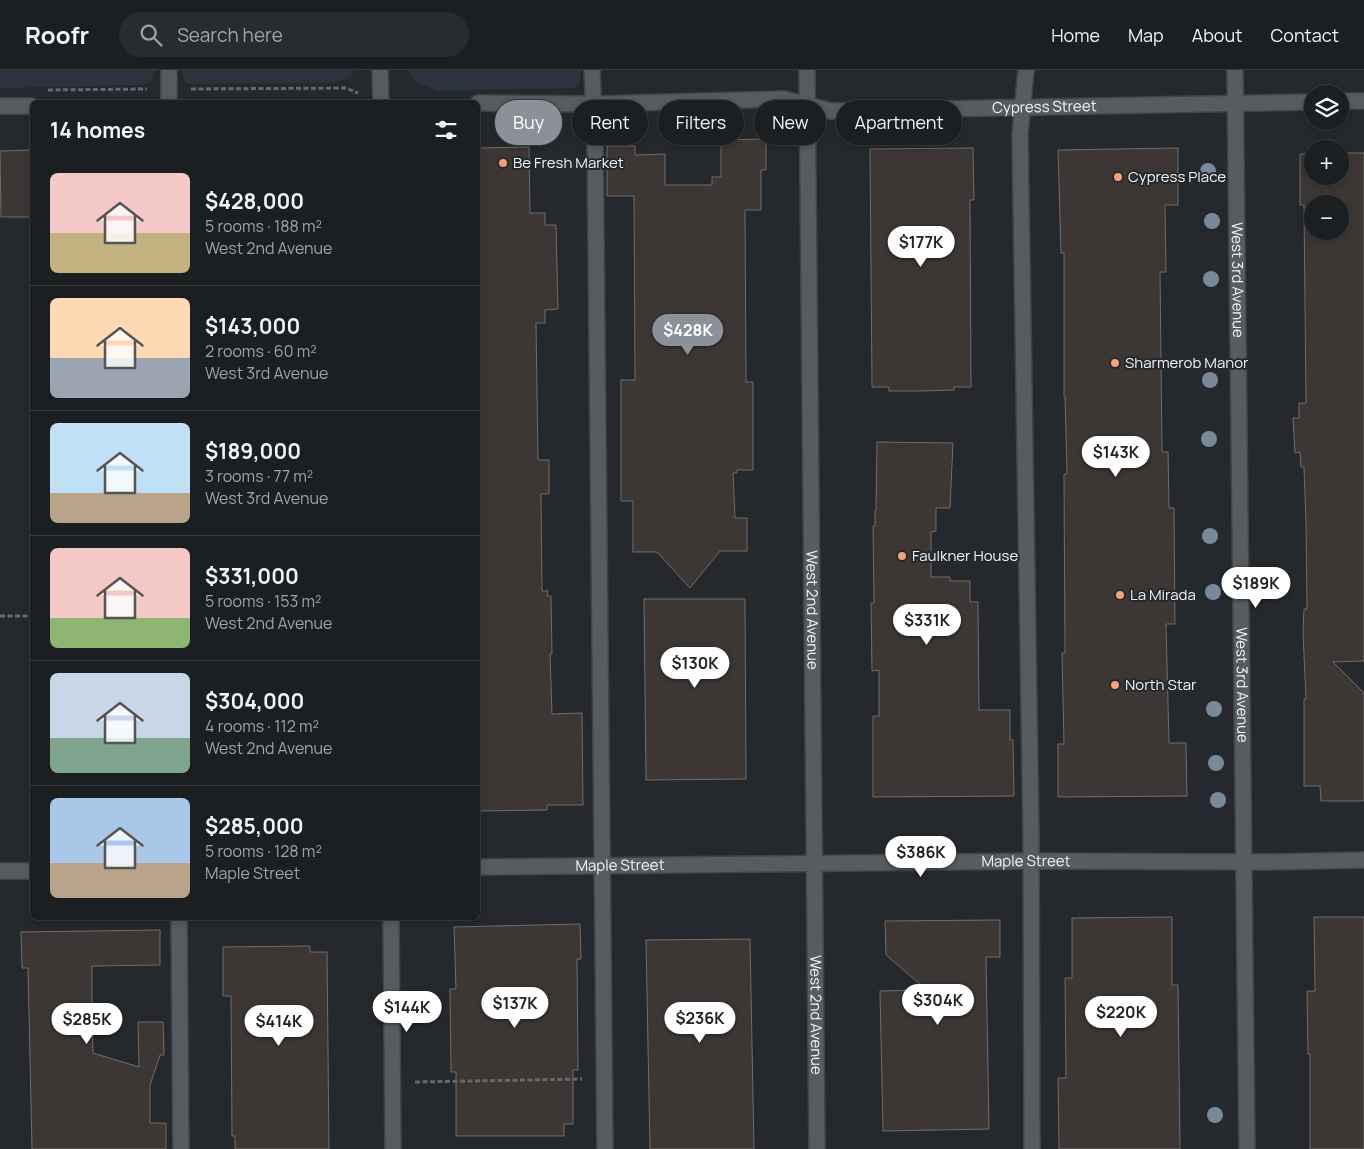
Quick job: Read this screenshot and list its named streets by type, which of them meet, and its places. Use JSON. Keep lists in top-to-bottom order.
{
  "streets": {
    "street": [
      "Cypress Street",
      "West 3rd Avenue",
      "West 2nd Avenue",
      "Maple Street"
    ]
  },
  "crossings": [
    ["Cypress Street", "West 3rd Avenue"],
    ["West 3rd Avenue", "Maple Street"],
    ["West 2nd Avenue", "Maple Street"]
  ],
  "places": [
    "Be Fresh Market",
    "Cypress Place",
    "Sharmerob Manor",
    "Faulkner House",
    "La Mirada",
    "North Star"
  ],
  "page": {
    "header": "Roofr",
    "search": "Search here",
    "nav": [
      "Home",
      "Map",
      "About",
      "Contact"
    ],
    "map_buttons": ["+", "−"],
    "chip": [
      "Buy",
      "Rent",
      "Filters",
      "New",
      "Apartment"
    ],
    "heading": "14 homes",
    "list": [
      {
        "name": "$428,000",
        "note": "5 rooms · 188 m² · West 2nd Avenue"
      },
      {
        "name": "$143,000",
        "note": "2 rooms · 60 m² · West 3rd Avenue"
      },
      {
        "name": "$189,000",
        "note": "3 rooms · 77 m² · West 3rd Avenue"
      },
      {
        "name": "$331,000",
        "note": "5 rooms · 153 m² · West 2nd Avenue"
      },
      {
        "name": "$304,000",
        "note": "4 rooms · 112 m² · West 2nd Avenue"
      },
      {
        "name": "$285,000",
        "note": "5 rooms · 128 m² · Maple Street"
      }
    ],
    "price": [
      "$177K",
      "$428K",
      "$143K",
      "$189K",
      "$331K",
      "$130K",
      "$386K",
      "$304K",
      "$137K",
      "$144K",
      "$220K",
      "$236K",
      "$285K",
      "$414K"
    ]
  }
}
